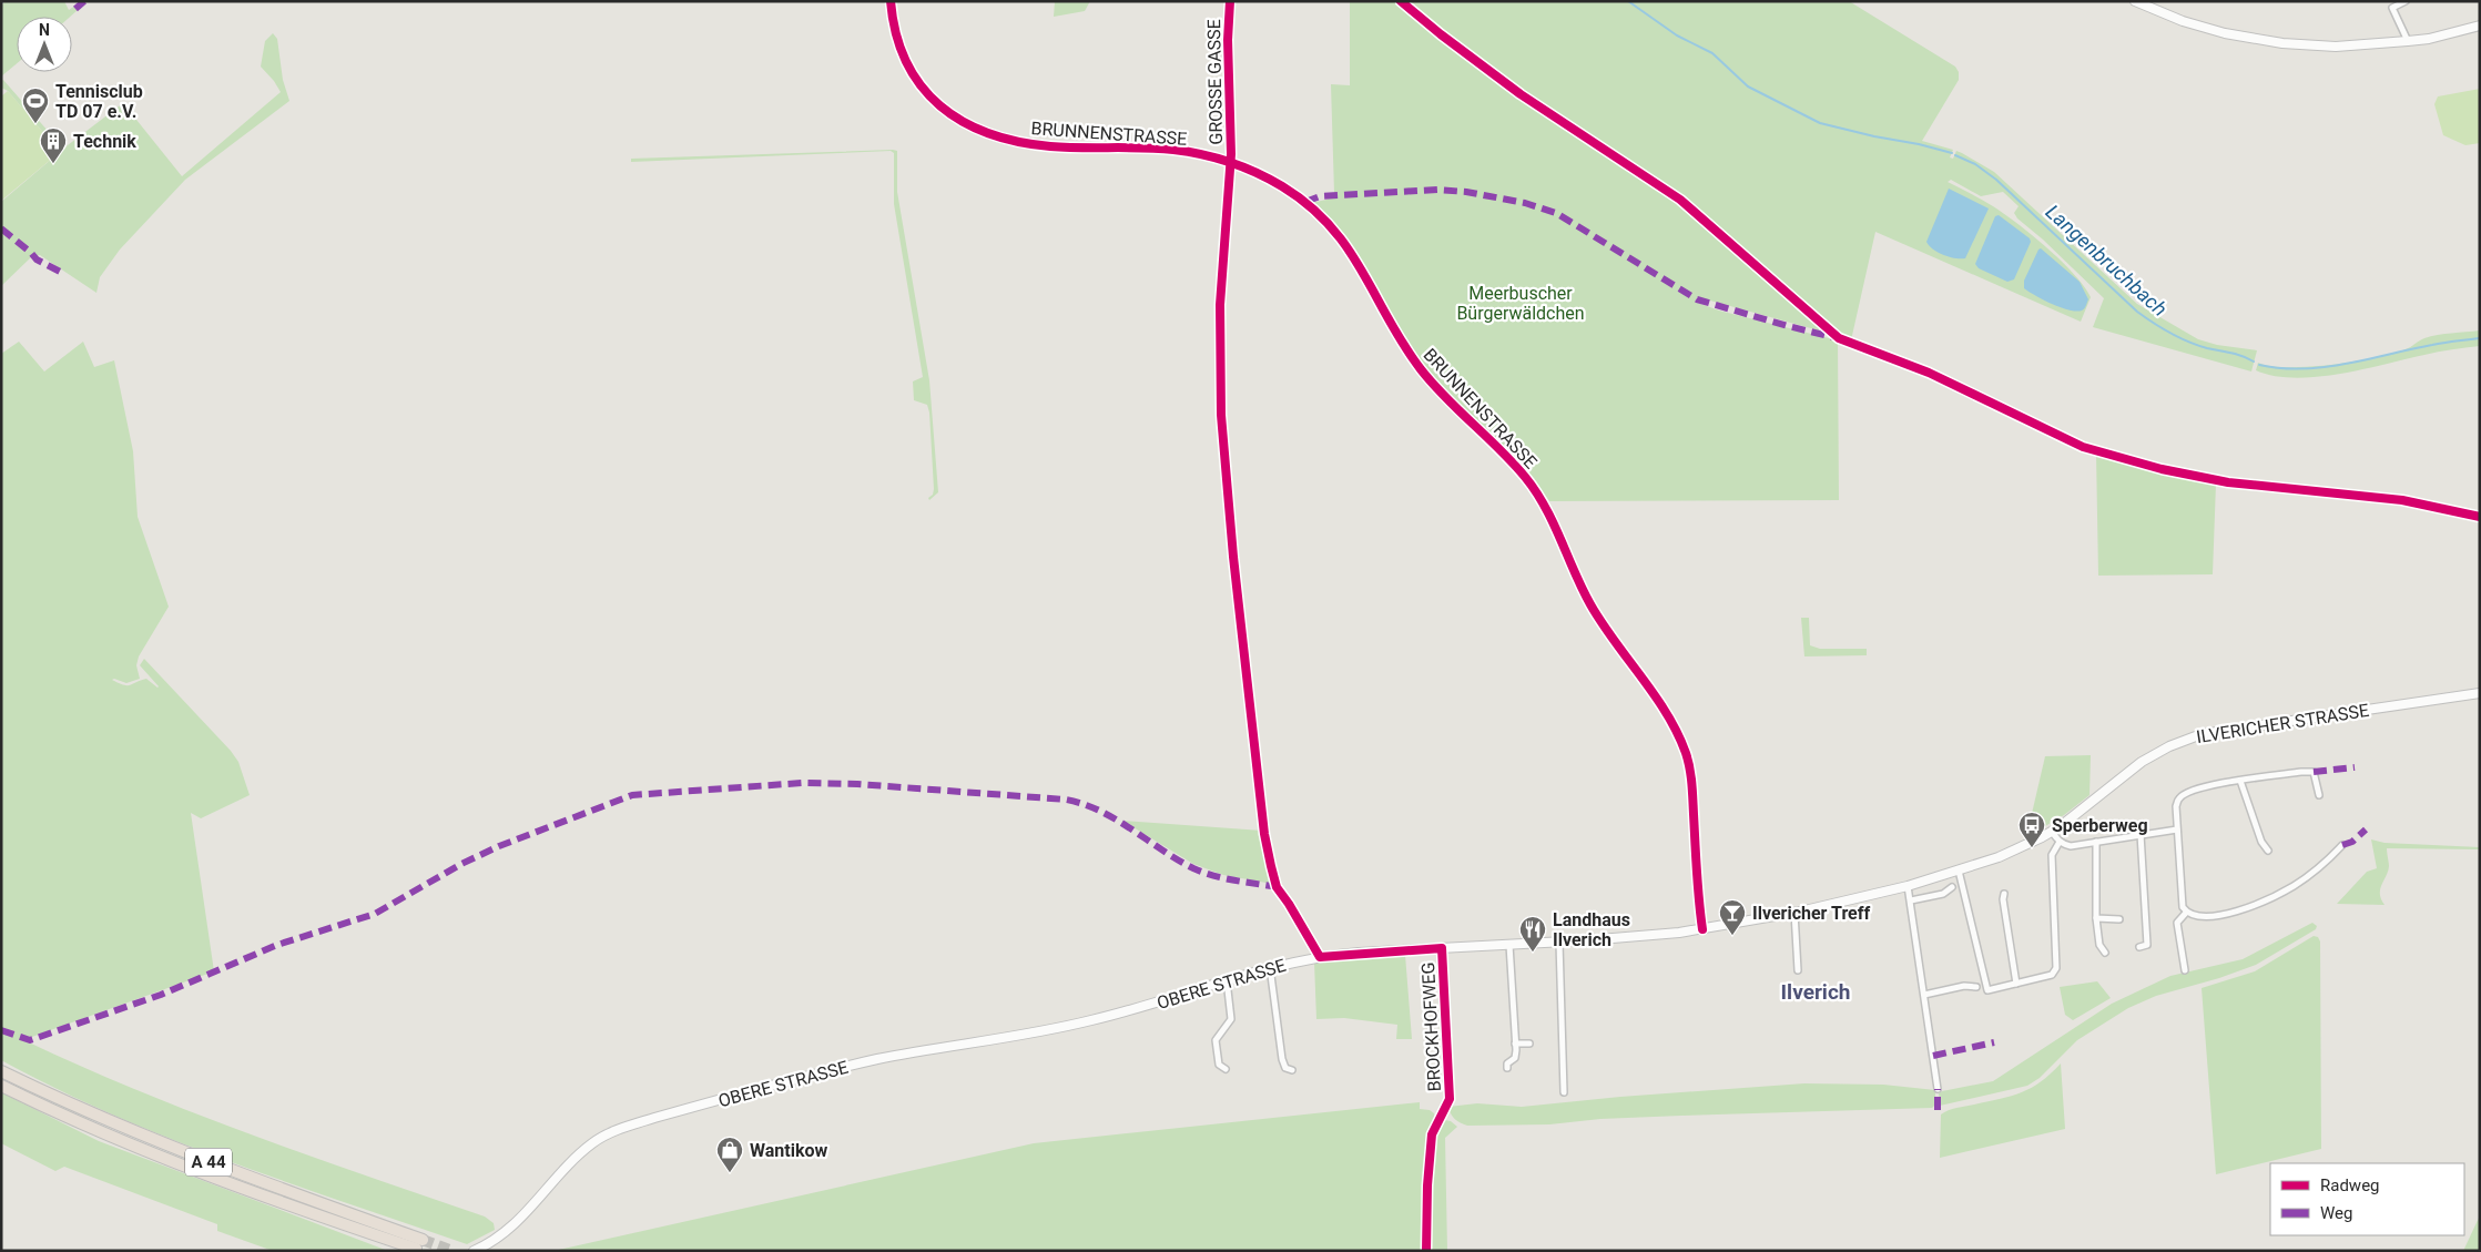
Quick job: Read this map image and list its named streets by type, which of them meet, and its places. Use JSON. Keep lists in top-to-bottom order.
{
  "streets": {
    "highway": ["A 44"],
    "street": [
      "GROSSE GASSE",
      "BRUNNENSTRASSE",
      "ILVERICHER STRASSE",
      "OBERE STRASSE",
      "BROCKHOFWEG"
    ]
  },
  "crossings": [
    ["GROSSE GASSE", "BRUNNENSTRASSE"],
    ["BRUNNENSTRASSE", "OBERE STRASSE"],
    ["ILVERICHER STRASSE", "OBERE STRASSE"],
    ["OBERE STRASSE", "BROCKHOFWEG"]
  ],
  "districts": ["Ilverich"],
  "water": ["Langenbruchbach"],
  "parks": ["Meerbuscher Bürgerwäldchen"],
  "places": {
    "sports": ["Tennisclub TD 07 e.V."],
    "building": ["Technik"],
    "bus stop": ["Sperberweg"],
    "bar": ["Ilvericher Treff"],
    "restaurant": ["Landhaus Ilverich"],
    "shop": ["Wantikow"]
  },
  "legend": ["Radweg", "Weg"],
  "north": "top"
}
